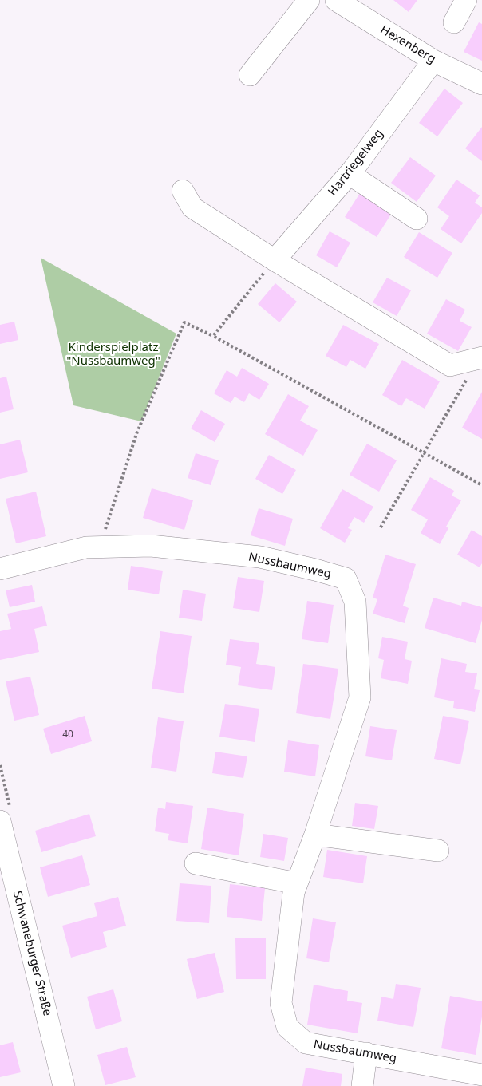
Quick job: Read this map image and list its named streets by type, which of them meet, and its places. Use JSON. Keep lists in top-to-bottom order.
{
  "streets": {
    "street": [
      "Hexenberg",
      "Hartriegelweg",
      "Nussbaumweg",
      "Schwaneburger Straße"
    ]
  },
  "crossings": [
    ["Hexenberg", "Hartriegelweg"]
  ],
  "parks": ["Kinderspielplatz \"Nussbaumweg\""],
  "house_numbers": ["40"]
}
